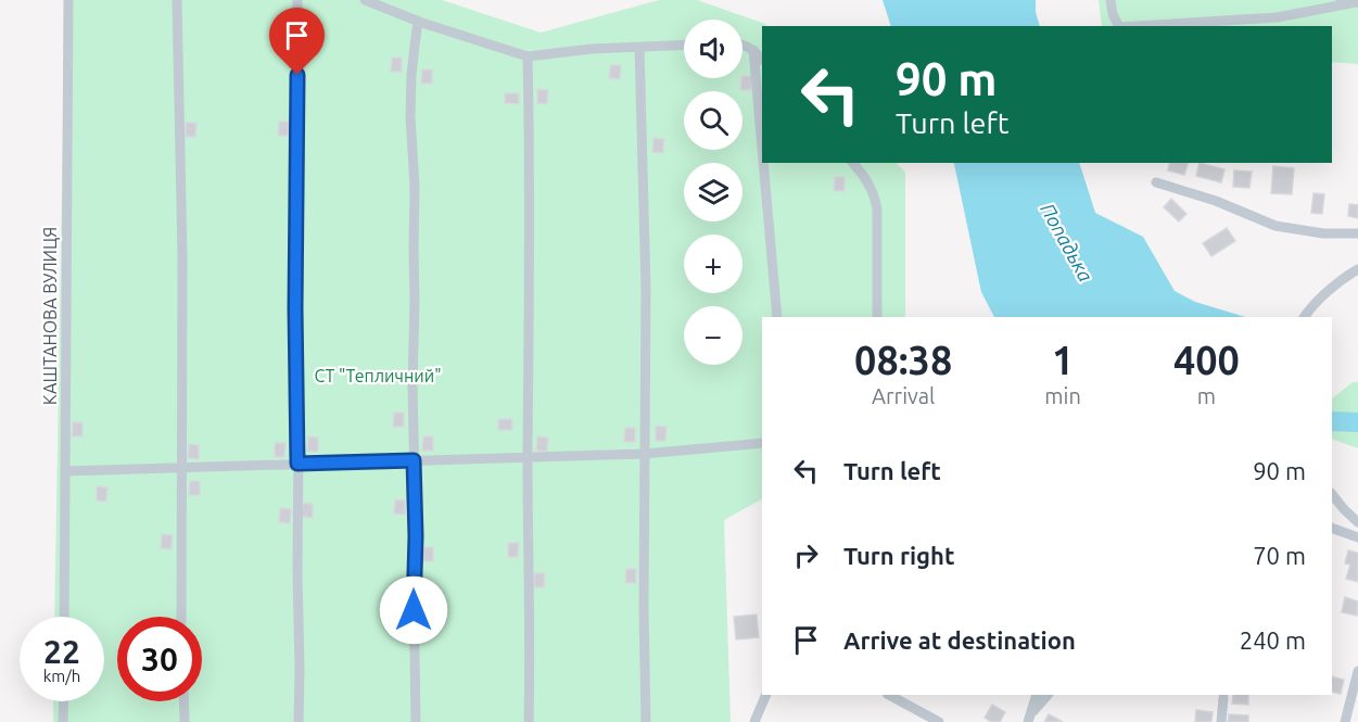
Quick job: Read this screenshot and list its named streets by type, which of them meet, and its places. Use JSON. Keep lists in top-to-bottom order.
{
  "streets": {
    "street": ["КАШТАНОВА ВУЛИЦЯ"]
  },
  "water": ["Попадька"],
  "parks": ["СТ \"Тепличний\""],
  "page": {
    "map_buttons": ["+", "−"],
    "turn": ["90 m", "Turn left"],
    "eta": [
      "08:38",
      "Arrival",
      "1",
      "min",
      "400",
      "m"
    ],
    "list": [
      {
        "name": "Turn left",
        "value": "90 m"
      },
      {
        "name": "Turn right",
        "value": "70 m"
      },
      {
        "name": "Arrive at destination",
        "value": "240 m"
      }
    ],
    "speed": "22 km/h",
    "limit": "30"
  }
}
